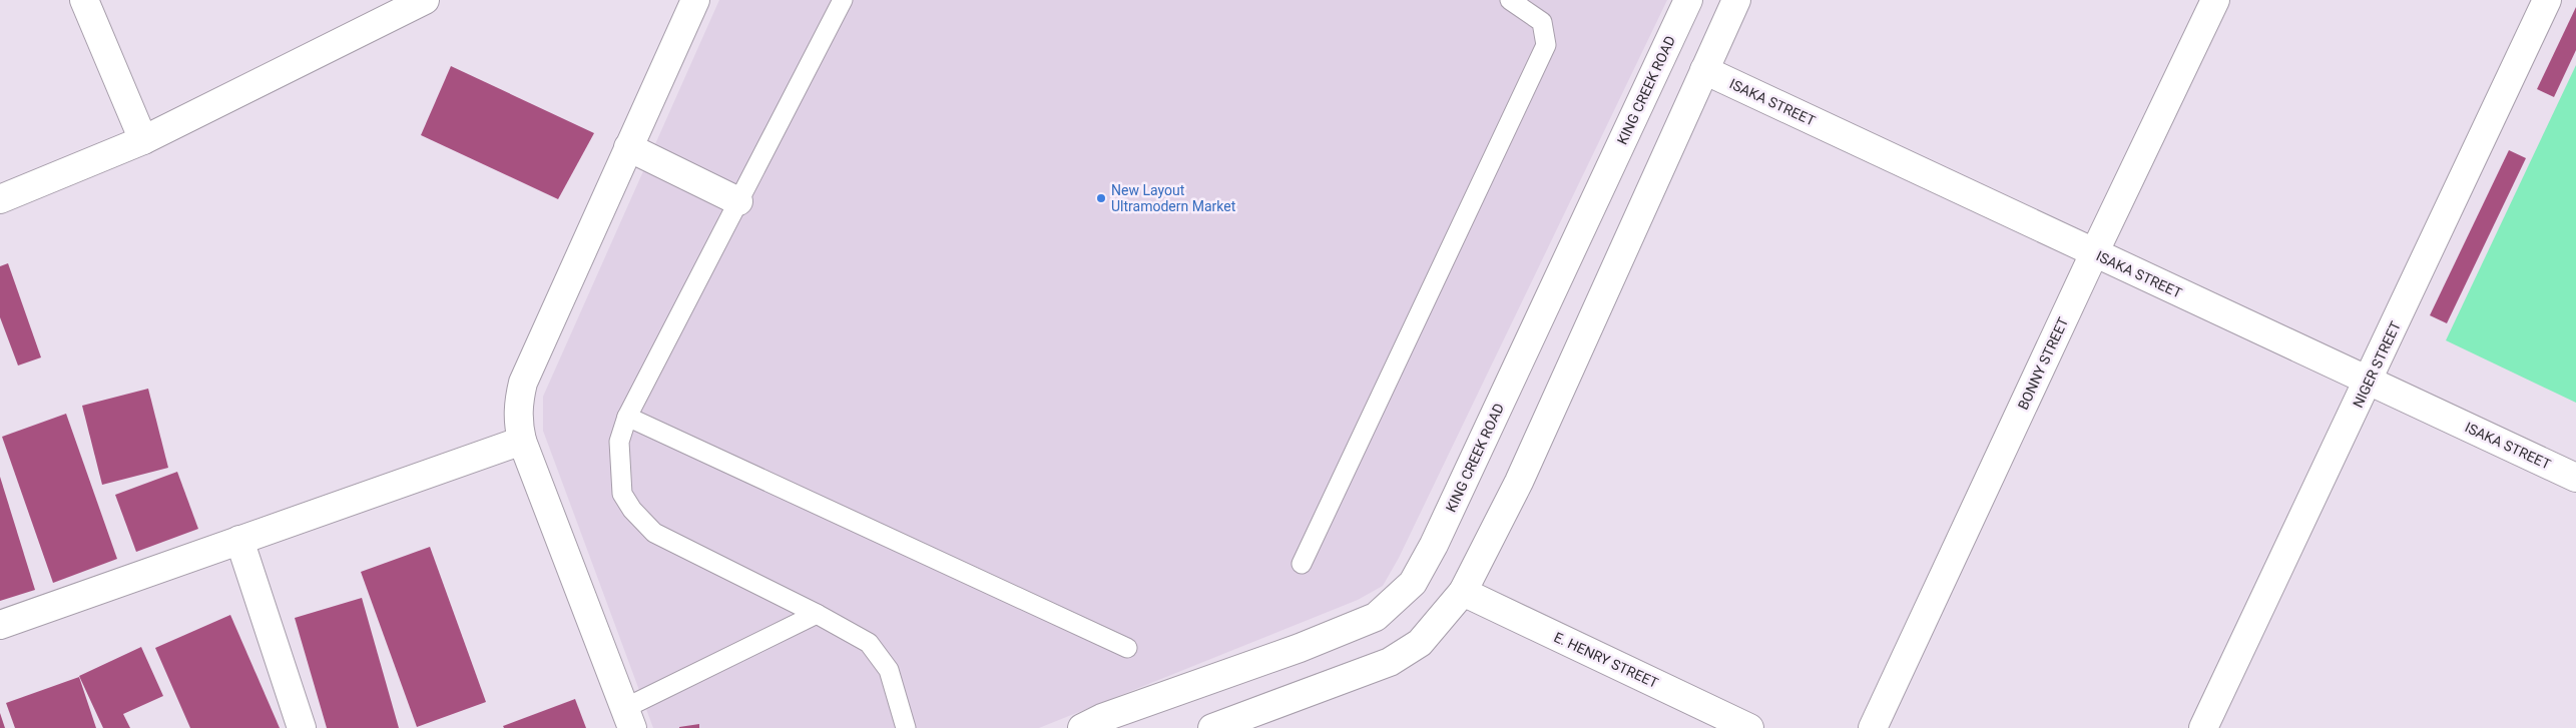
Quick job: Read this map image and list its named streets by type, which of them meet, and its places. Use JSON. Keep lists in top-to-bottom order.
{
  "streets": {
    "street": [
      "KING CREEK ROAD",
      "ISAKA STREET",
      "BONNY STREET",
      "NIGER STREET",
      "E. HENRY STREET"
    ]
  },
  "crossings": [
    ["ISAKA STREET", "BONNY STREET"],
    ["ISAKA STREET", "NIGER STREET"]
  ],
  "places": ["New Layout Ultramodern Market"]
}
